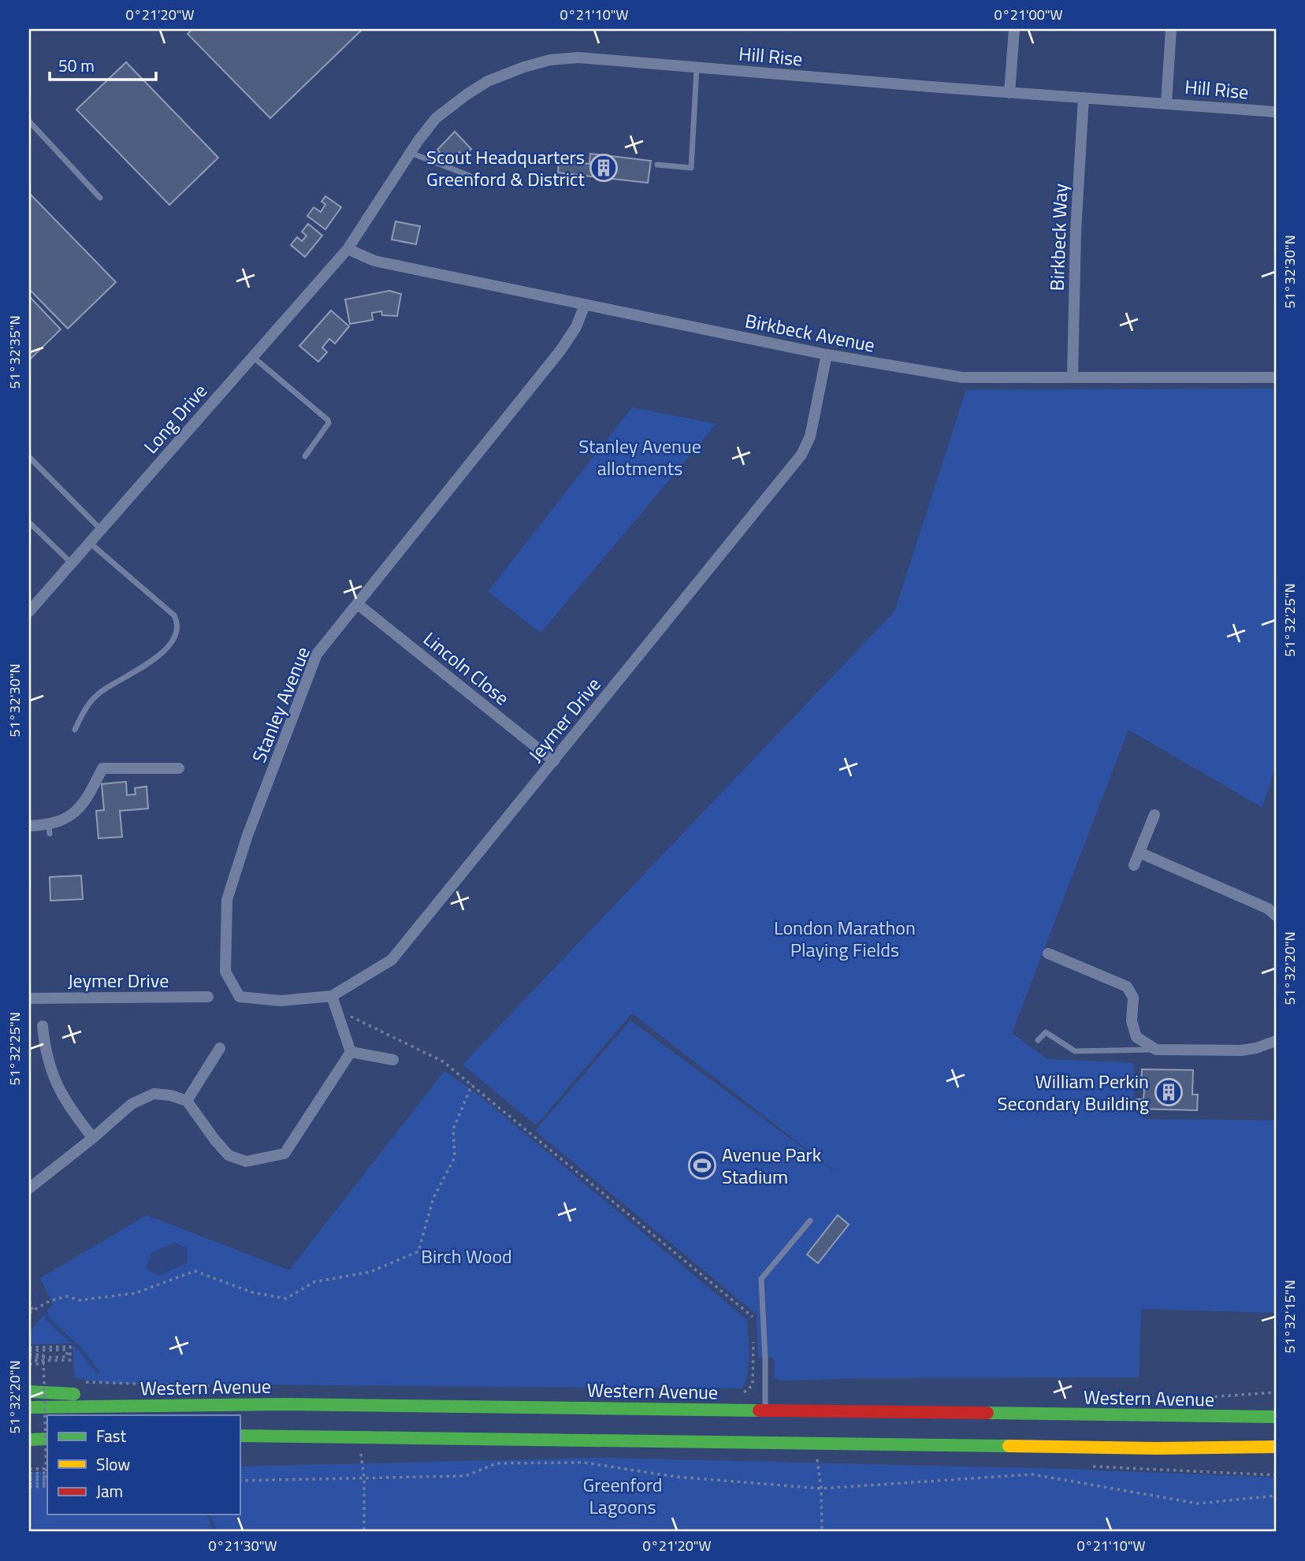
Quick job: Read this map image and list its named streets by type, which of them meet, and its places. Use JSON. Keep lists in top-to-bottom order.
{
  "streets": {
    "highway": ["Western Avenue"],
    "street": [
      "Hill Rise",
      "Birkbeck Way",
      "Birkbeck Avenue",
      "Long Drive",
      "Lincoln Close",
      "Stanley Avenue",
      "Jeymer Drive"
    ]
  },
  "crossings": [
    ["Hill Rise", "Birkbeck Way"],
    ["Hill Rise", "Birkbeck Avenue"],
    ["Hill Rise", "Long Drive"],
    ["Birkbeck Way", "Birkbeck Avenue"],
    ["Birkbeck Avenue", "Long Drive"],
    ["Birkbeck Avenue", "Stanley Avenue"],
    ["Birkbeck Avenue", "Jeymer Drive"],
    ["Lincoln Close", "Stanley Avenue"],
    ["Lincoln Close", "Jeymer Drive"],
    ["Stanley Avenue", "Jeymer Drive"]
  ],
  "parks": [
    "Stanley Avenue allotments",
    "London Marathon Playing Fields",
    "Birch Wood",
    "Greenford Lagoons"
  ],
  "places": {
    "building": ["Scout Headquarters Greenford & District", "William Perkin Secondary Building"],
    "sports": ["Avenue Park Stadium"]
  },
  "legend": ["Fast", "Slow", "Jam"],
  "scale_bar": "50 m",
  "coordinates": [
    "0°21'20\"W",
    "0°21'10\"W",
    "0°21'00\"W",
    "51°32'30\"N",
    "51°32'35\"N",
    "51°32'25\"N",
    "51°32'20\"N",
    "51°32'15\"N",
    "0°21'30\"W"
  ]
}
